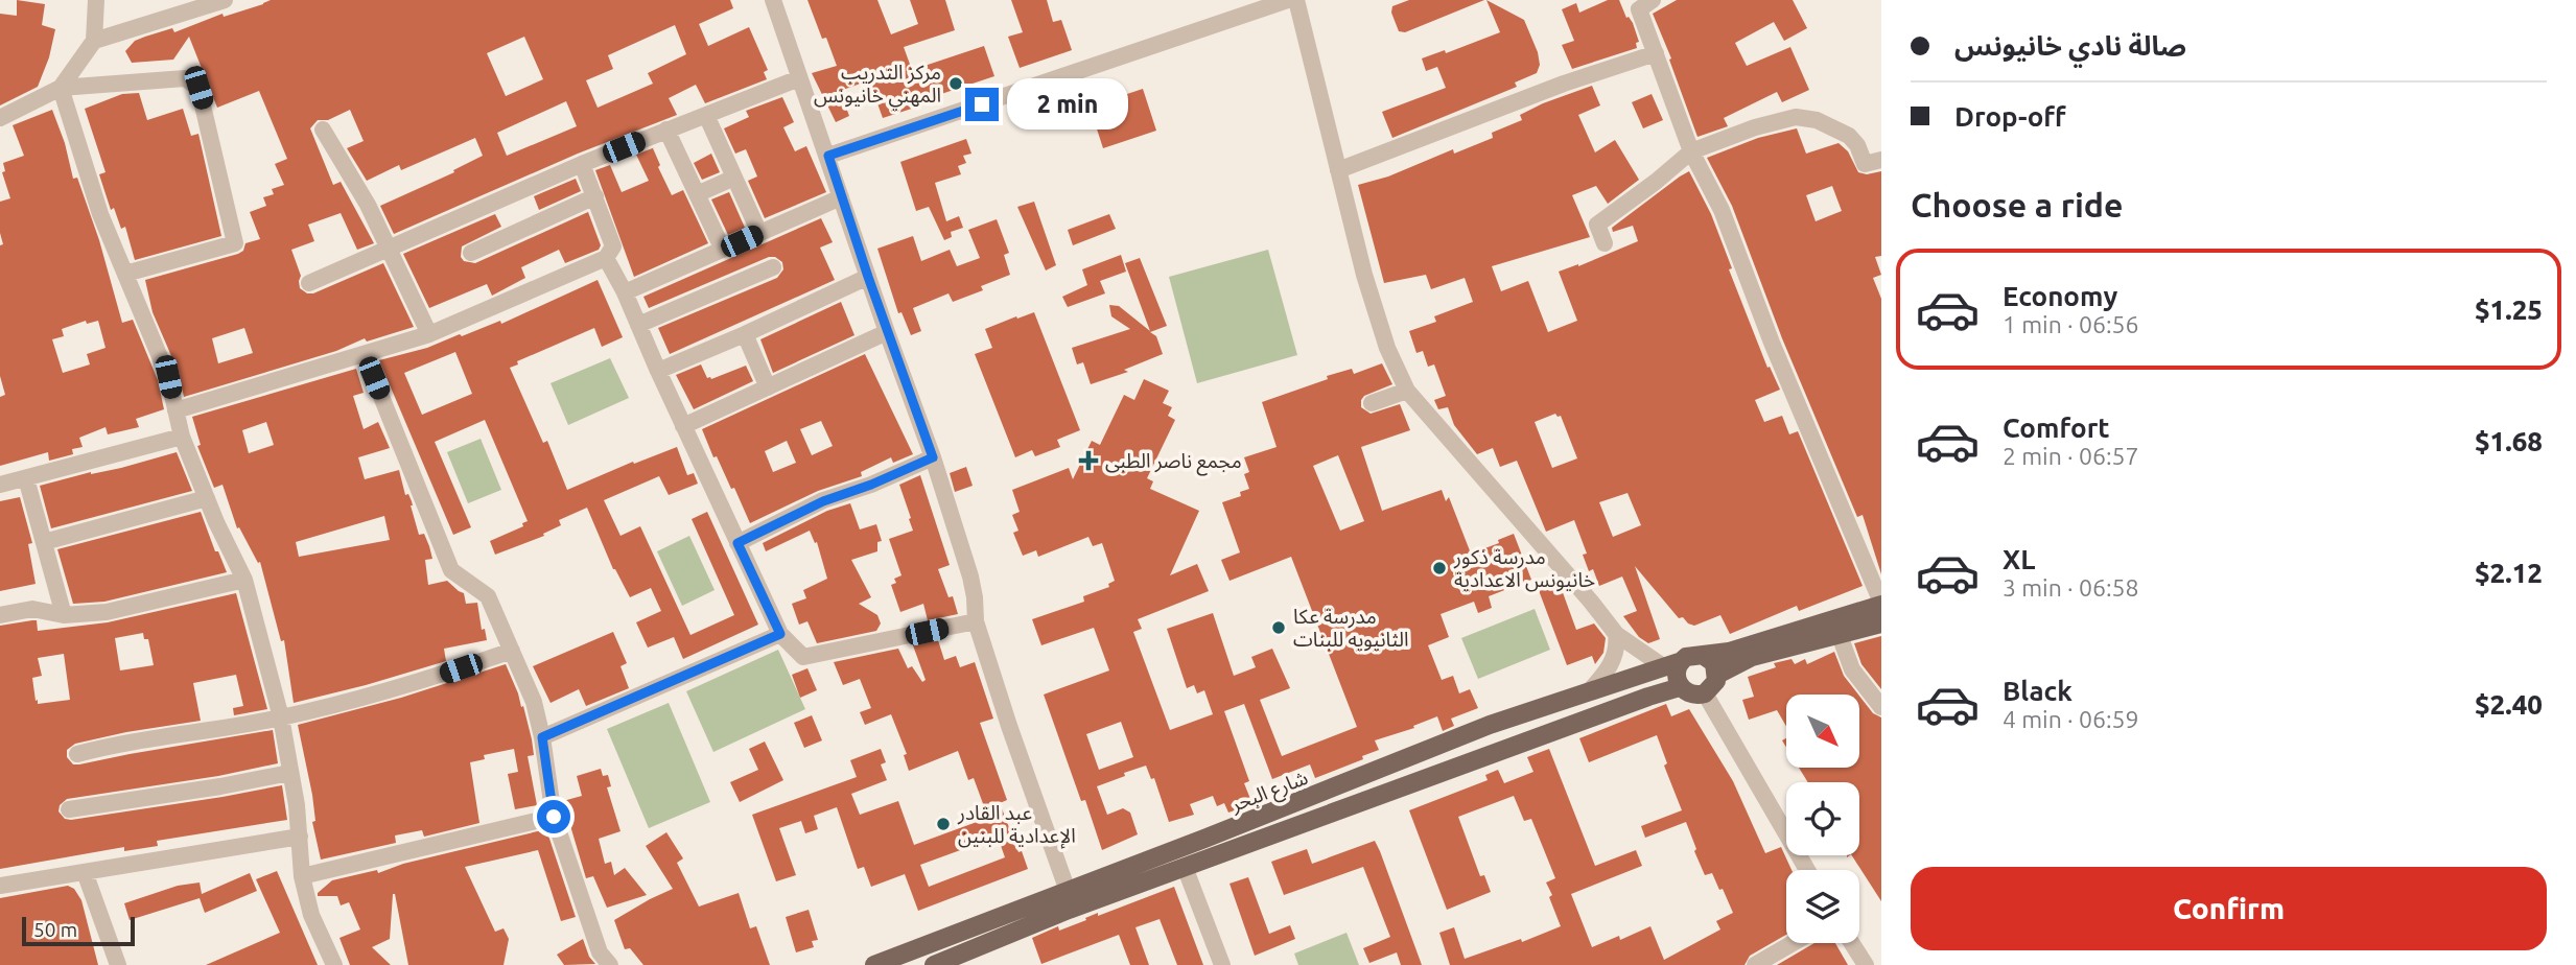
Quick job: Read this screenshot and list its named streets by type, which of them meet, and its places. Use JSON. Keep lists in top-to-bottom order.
{
  "streets": {
    "main road": ["شارع البحر"]
  },
  "places": {
    "other": [
      "مركز التدريب المهني خانيونس",
      "مدرسة ذكور خانيونس الاعدادية",
      "مدرسة عكا الثانيويه للبنات",
      "عبد القادر الإعدادية للبنين"
    ],
    "health": ["مجمع ناصر الطبى"]
  },
  "scale_bar": "50 m",
  "north": "bottom right",
  "page": {
    "banner": ["صالة نادي خانيونس", "Drop-off"],
    "bubble": "2 min",
    "heading": "Choose a ride",
    "list": [
      {
        "name": "Economy",
        "note": "1 min · 06:56",
        "value": "$1.25"
      },
      {
        "name": "Comfort",
        "note": "2 min · 06:57",
        "value": "$1.68"
      },
      {
        "name": "XL",
        "note": "3 min · 06:58",
        "value": "$2.12"
      },
      {
        "name": "Black",
        "note": "4 min · 06:59",
        "value": "$2.40"
      }
    ],
    "buttons": "Confirm",
    "scale": "50 m"
  }
}
